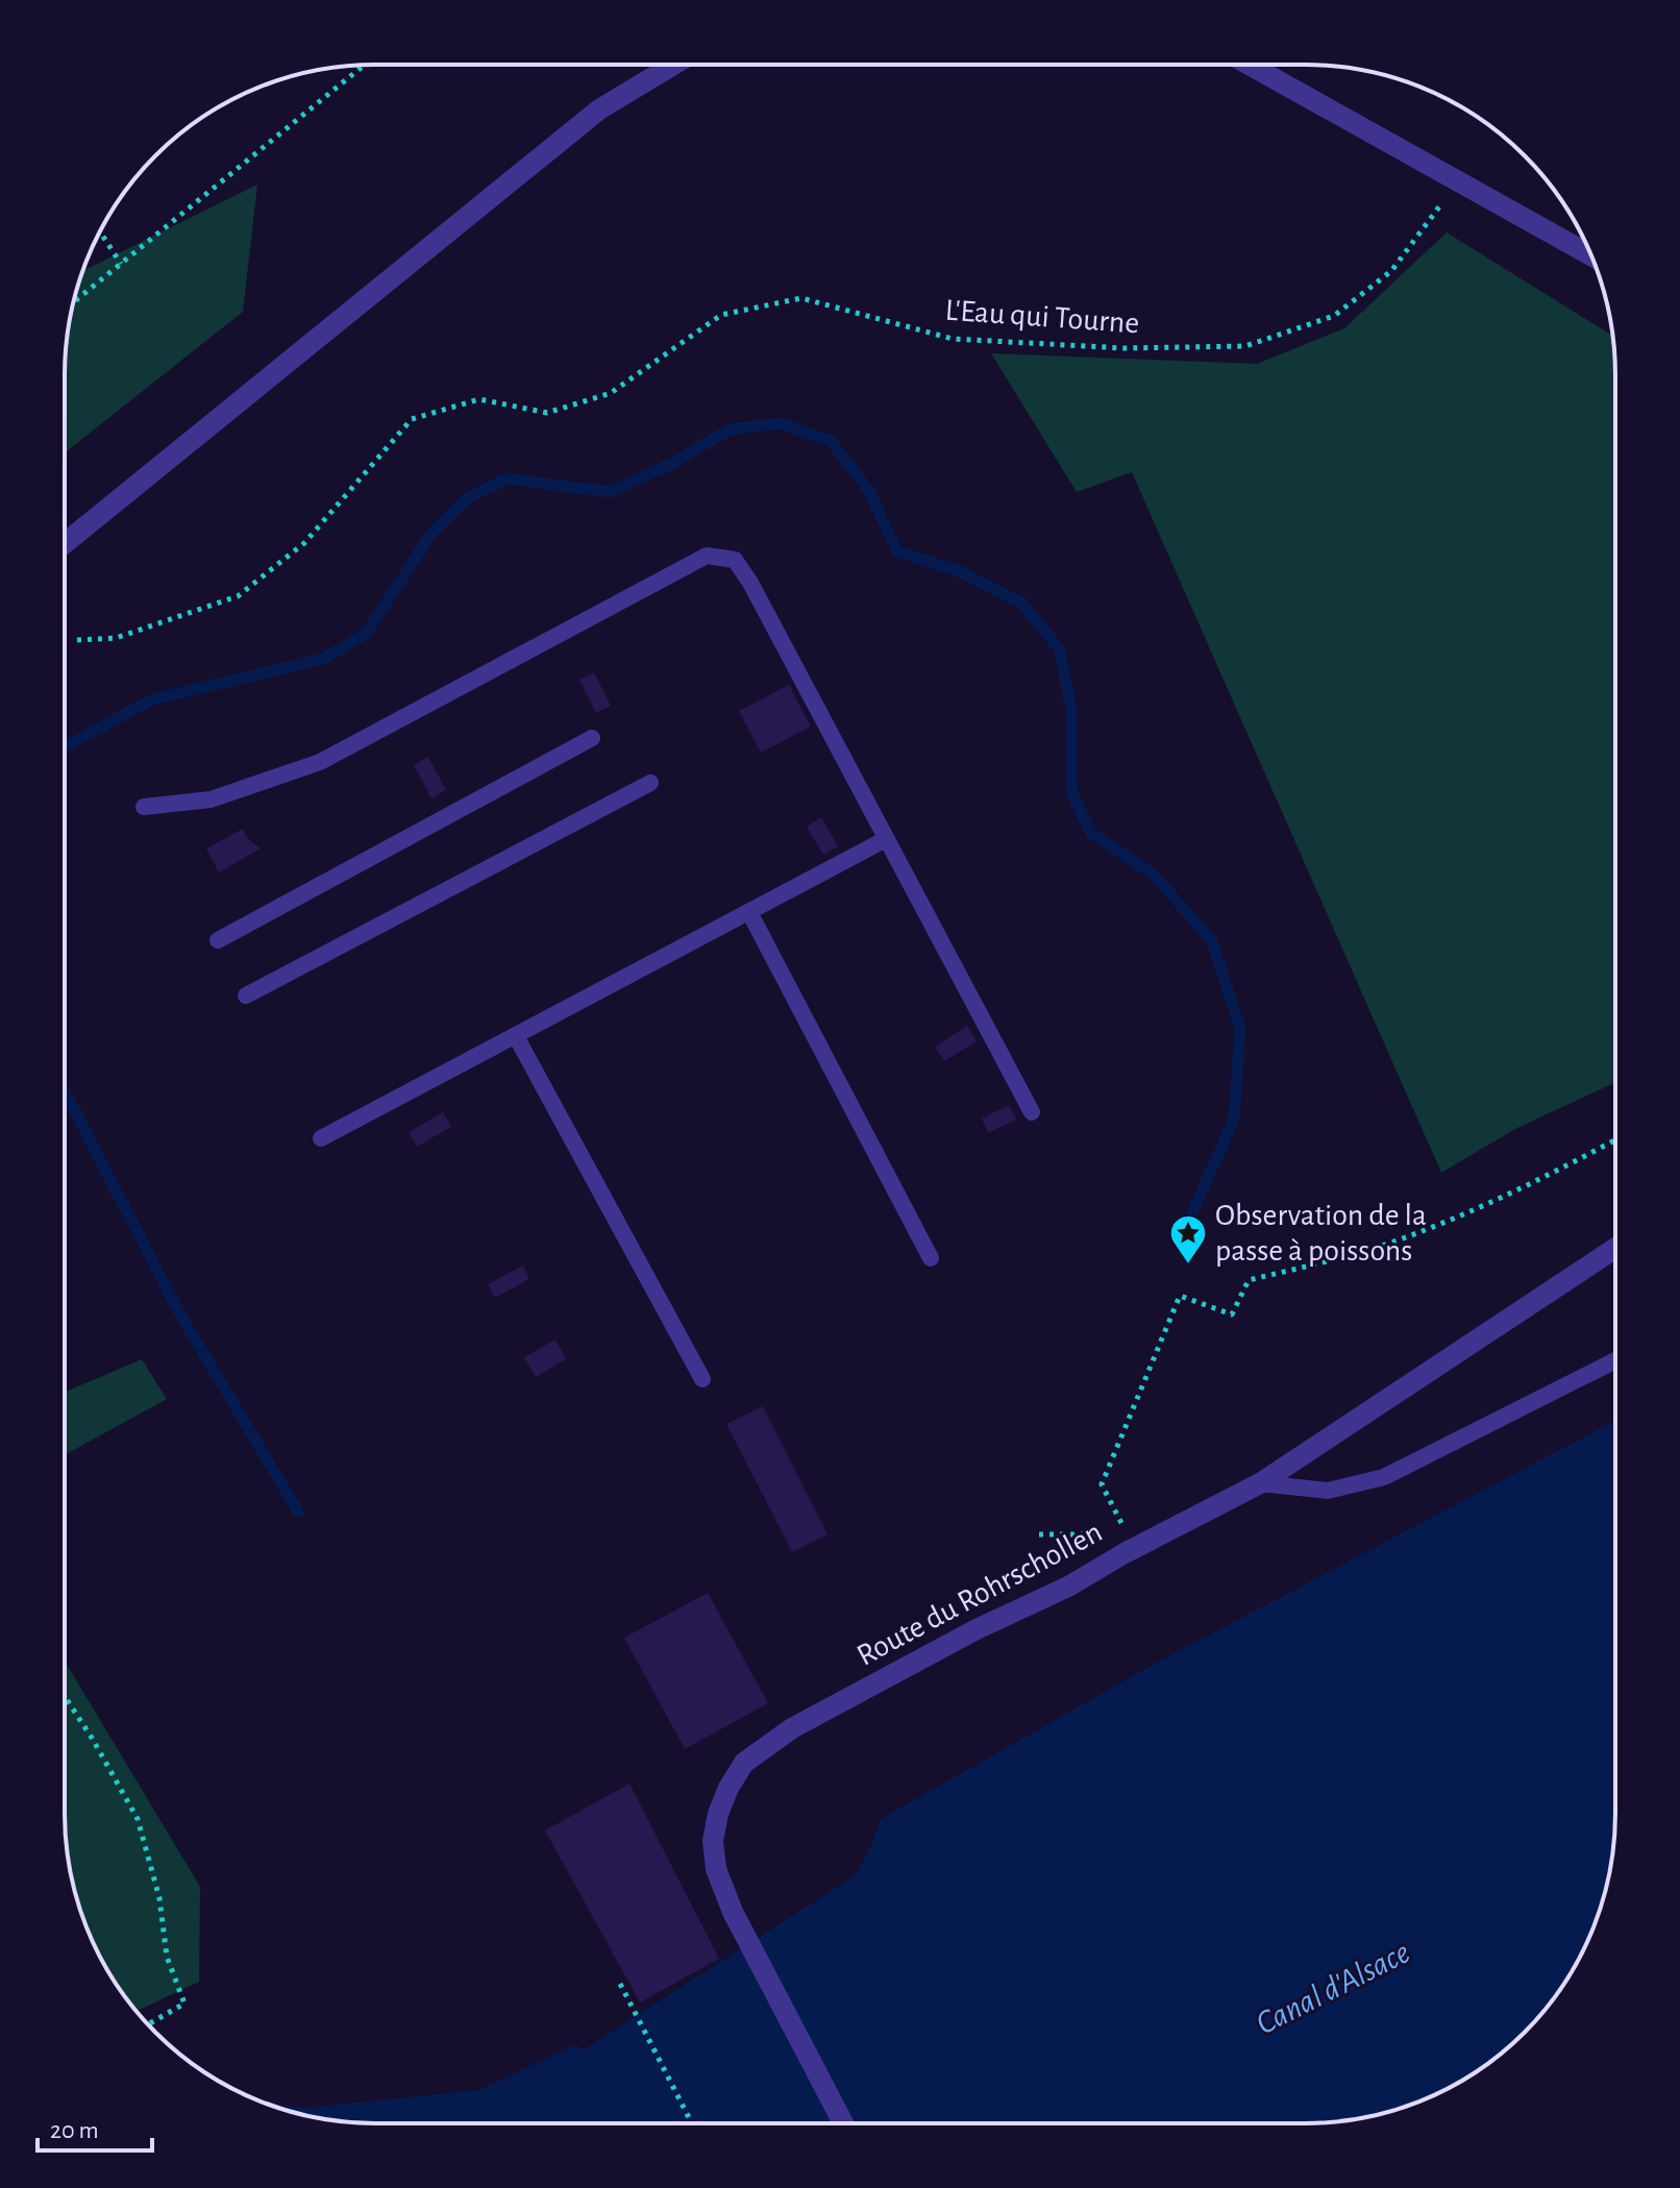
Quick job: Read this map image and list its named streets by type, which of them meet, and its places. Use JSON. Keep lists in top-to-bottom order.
{
  "streets": {
    "street": ["Route du Rohrschollen"],
    "path": ["L'Eau qui Tourne"]
  },
  "water": ["Canal d'Alsace"],
  "places": {
    "place": ["Observation de la passe à poissons"]
  },
  "scale_bar": "20 m"
}
